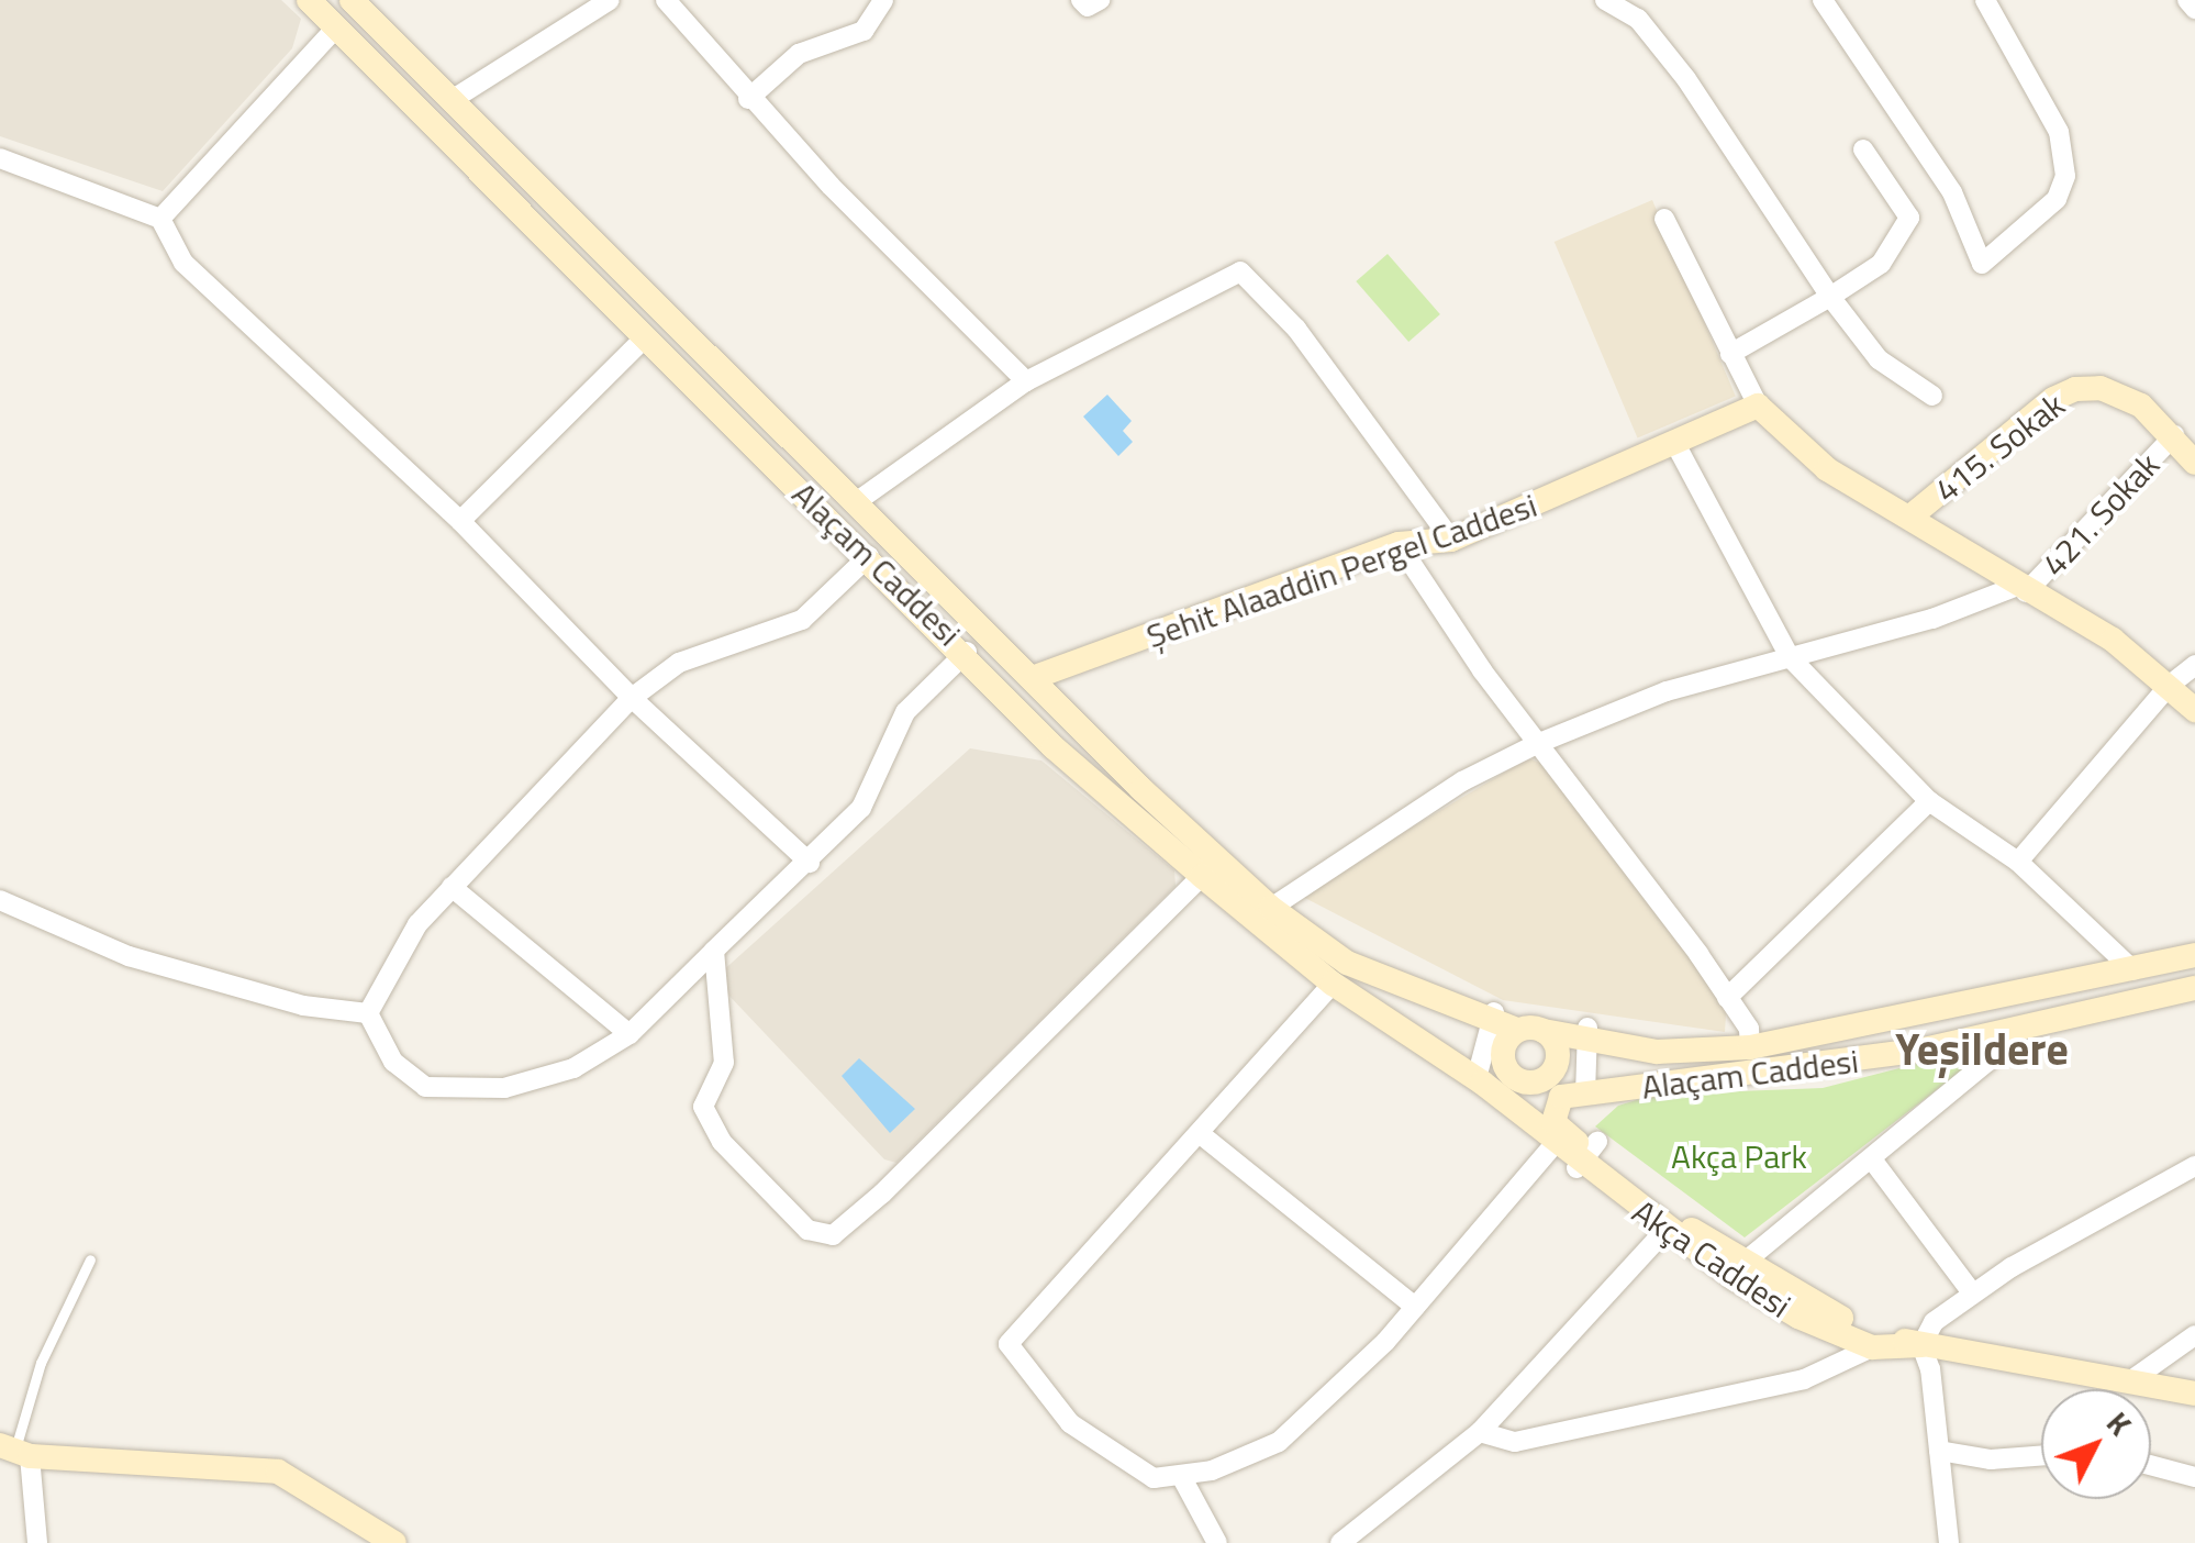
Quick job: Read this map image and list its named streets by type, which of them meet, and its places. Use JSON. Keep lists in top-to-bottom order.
{
  "streets": {
    "main road": [
      "415. Sokak",
      "Alaçam Caddesi",
      "Şehit Alaaddin Pergel Caddesi",
      "Akça Caddesi"
    ],
    "street": ["421. Sokak"]
  },
  "crossings": [
    ["415. Sokak", "421. Sokak"],
    ["Alaçam Caddesi", "Şehit Alaaddin Pergel Caddesi"],
    ["Alaçam Caddesi", "Akça Caddesi"]
  ],
  "districts": ["Yeşildere"],
  "parks": ["Akça Park"],
  "north": "top right"
}
